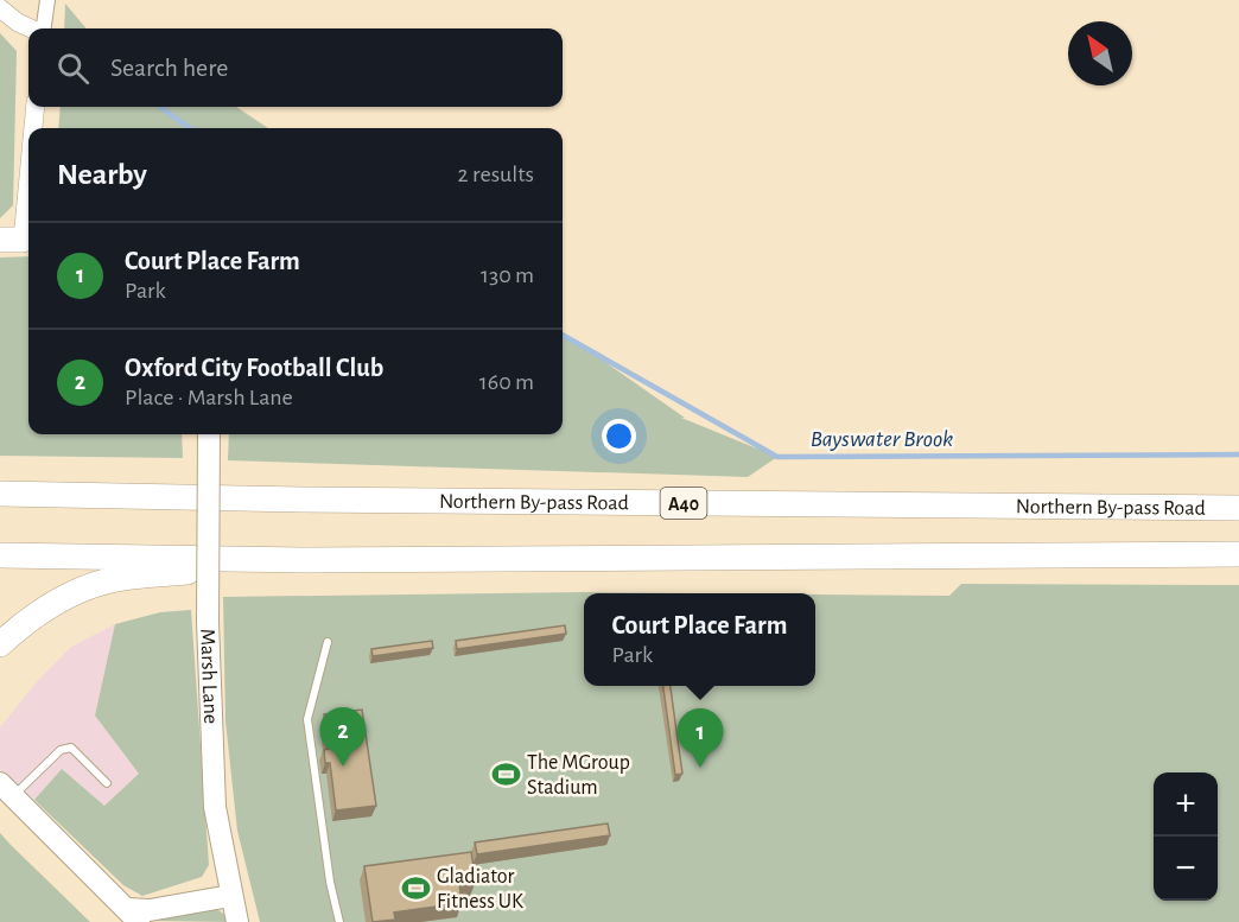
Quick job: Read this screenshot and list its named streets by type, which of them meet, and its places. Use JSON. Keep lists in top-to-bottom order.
{
  "streets": {
    "highway": ["Northern By-pass Road", "A40"],
    "main road": ["Marsh Lane"]
  },
  "water": ["Bayswater Brook"],
  "places": {
    "sports": ["The MGroup Stadium", "Gladiator Fitness UK"]
  },
  "north": "top left",
  "page": {
    "search": "Search here",
    "heading": ["Nearby", "2 results"],
    "list": [
      {
        "mark": "1",
        "name": "Court Place Farm",
        "note": "Park",
        "value": "130 m"
      },
      {
        "mark": "2",
        "name": "Oxford City Football Club",
        "note": "Place · Marsh Lane",
        "value": "160 m"
      }
    ],
    "popup": ["Court Place Farm", "Park"],
    "pins": ["2", "1"],
    "map_buttons": ["+", "−"]
  }
}
